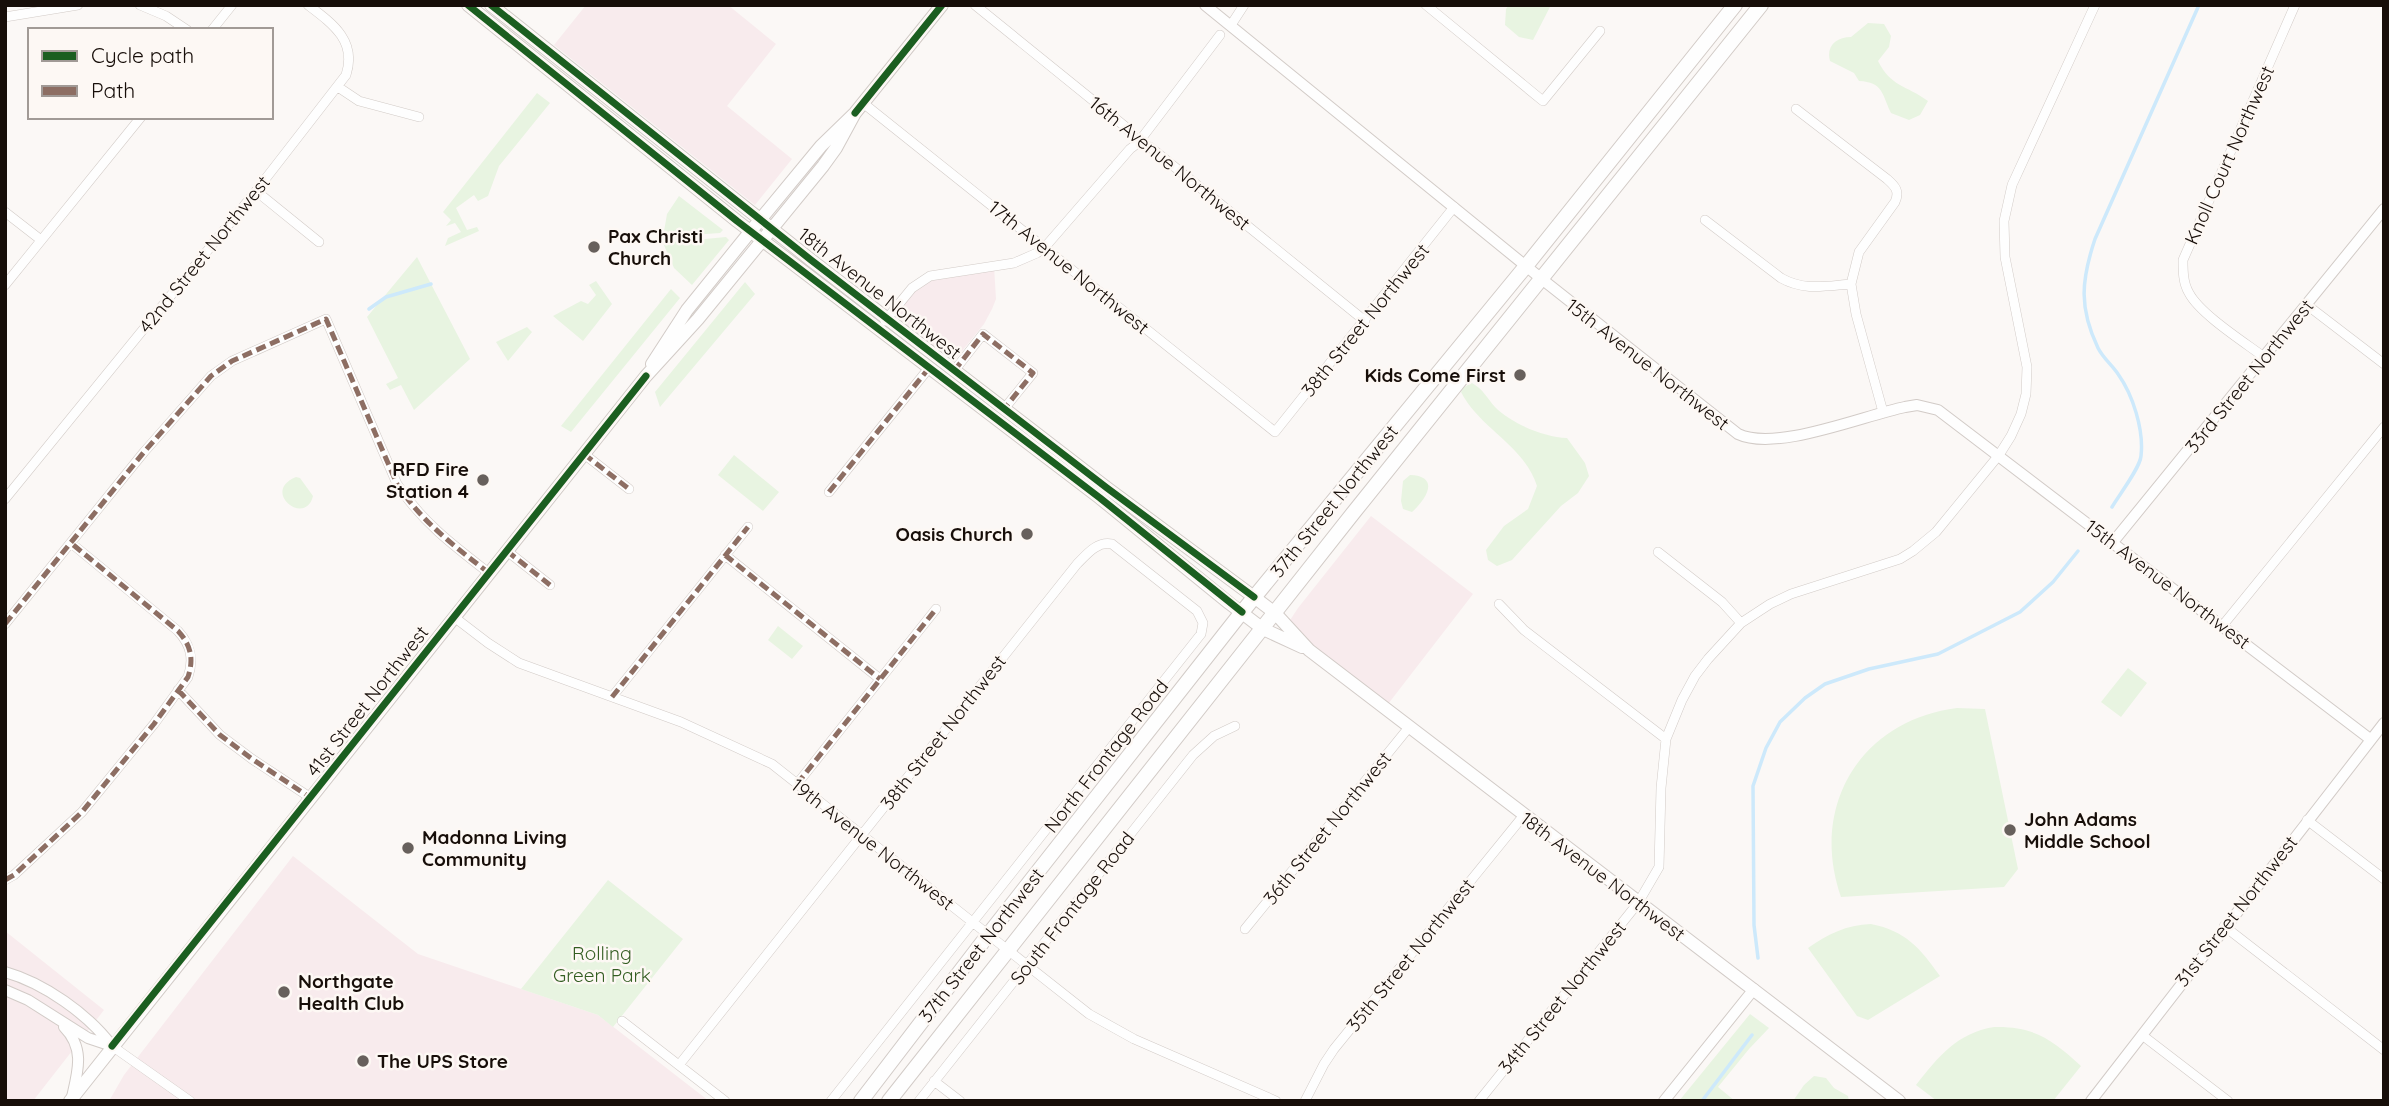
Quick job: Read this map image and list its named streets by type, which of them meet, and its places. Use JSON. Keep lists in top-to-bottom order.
{
  "streets": {
    "main road": ["18th Avenue Northwest", "37th Street Northwest", "41st Street Northwest"],
    "street": [
      "Knoll Court Northwest",
      "16th Avenue Northwest",
      "42nd Street Northwest",
      "17th Avenue Northwest",
      "38th Street Northwest",
      "15th Avenue Northwest",
      "33rd Street Northwest",
      "North Frontage Road",
      "36th Street Northwest",
      "19th Avenue Northwest",
      "South Frontage Road",
      "31st Street Northwest",
      "35th Street Northwest",
      "34th Street Northwest"
    ]
  },
  "crossings": [
    ["Knoll Court Northwest", "33rd Street Northwest"],
    ["16th Avenue Northwest", "38th Street Northwest"],
    ["17th Avenue Northwest", "38th Street Northwest"],
    ["17th Avenue Northwest", "41st Street Northwest"],
    ["18th Avenue Northwest", "37th Street Northwest"],
    ["18th Avenue Northwest", "41st Street Northwest"],
    ["18th Avenue Northwest", "36th Street Northwest"],
    ["18th Avenue Northwest", "35th Street Northwest"],
    ["18th Avenue Northwest", "34th Street Northwest"],
    ["38th Street Northwest", "15th Avenue Northwest"],
    ["38th Street Northwest", "North Frontage Road"],
    ["38th Street Northwest", "19th Avenue Northwest"],
    ["15th Avenue Northwest", "33rd Street Northwest"],
    ["15th Avenue Northwest", "37th Street Northwest"],
    ["15th Avenue Northwest", "31st Street Northwest"],
    ["15th Avenue Northwest", "34th Street Northwest"],
    ["37th Street Northwest", "19th Avenue Northwest"],
    ["41st Street Northwest", "19th Avenue Northwest"],
    ["North Frontage Road", "19th Avenue Northwest"],
    ["19th Avenue Northwest", "South Frontage Road"]
  ],
  "parks": ["Rolling Green Park"],
  "places": [
    "Pax Christi Church",
    "Kids Come First",
    "RFD Fire Station 4",
    "Oasis Church",
    "John Adams Middle School",
    "Madonna Living Community",
    "Northgate Health Club",
    "The UPS Store"
  ],
  "legend": ["Cycle path", "Path"]
}
